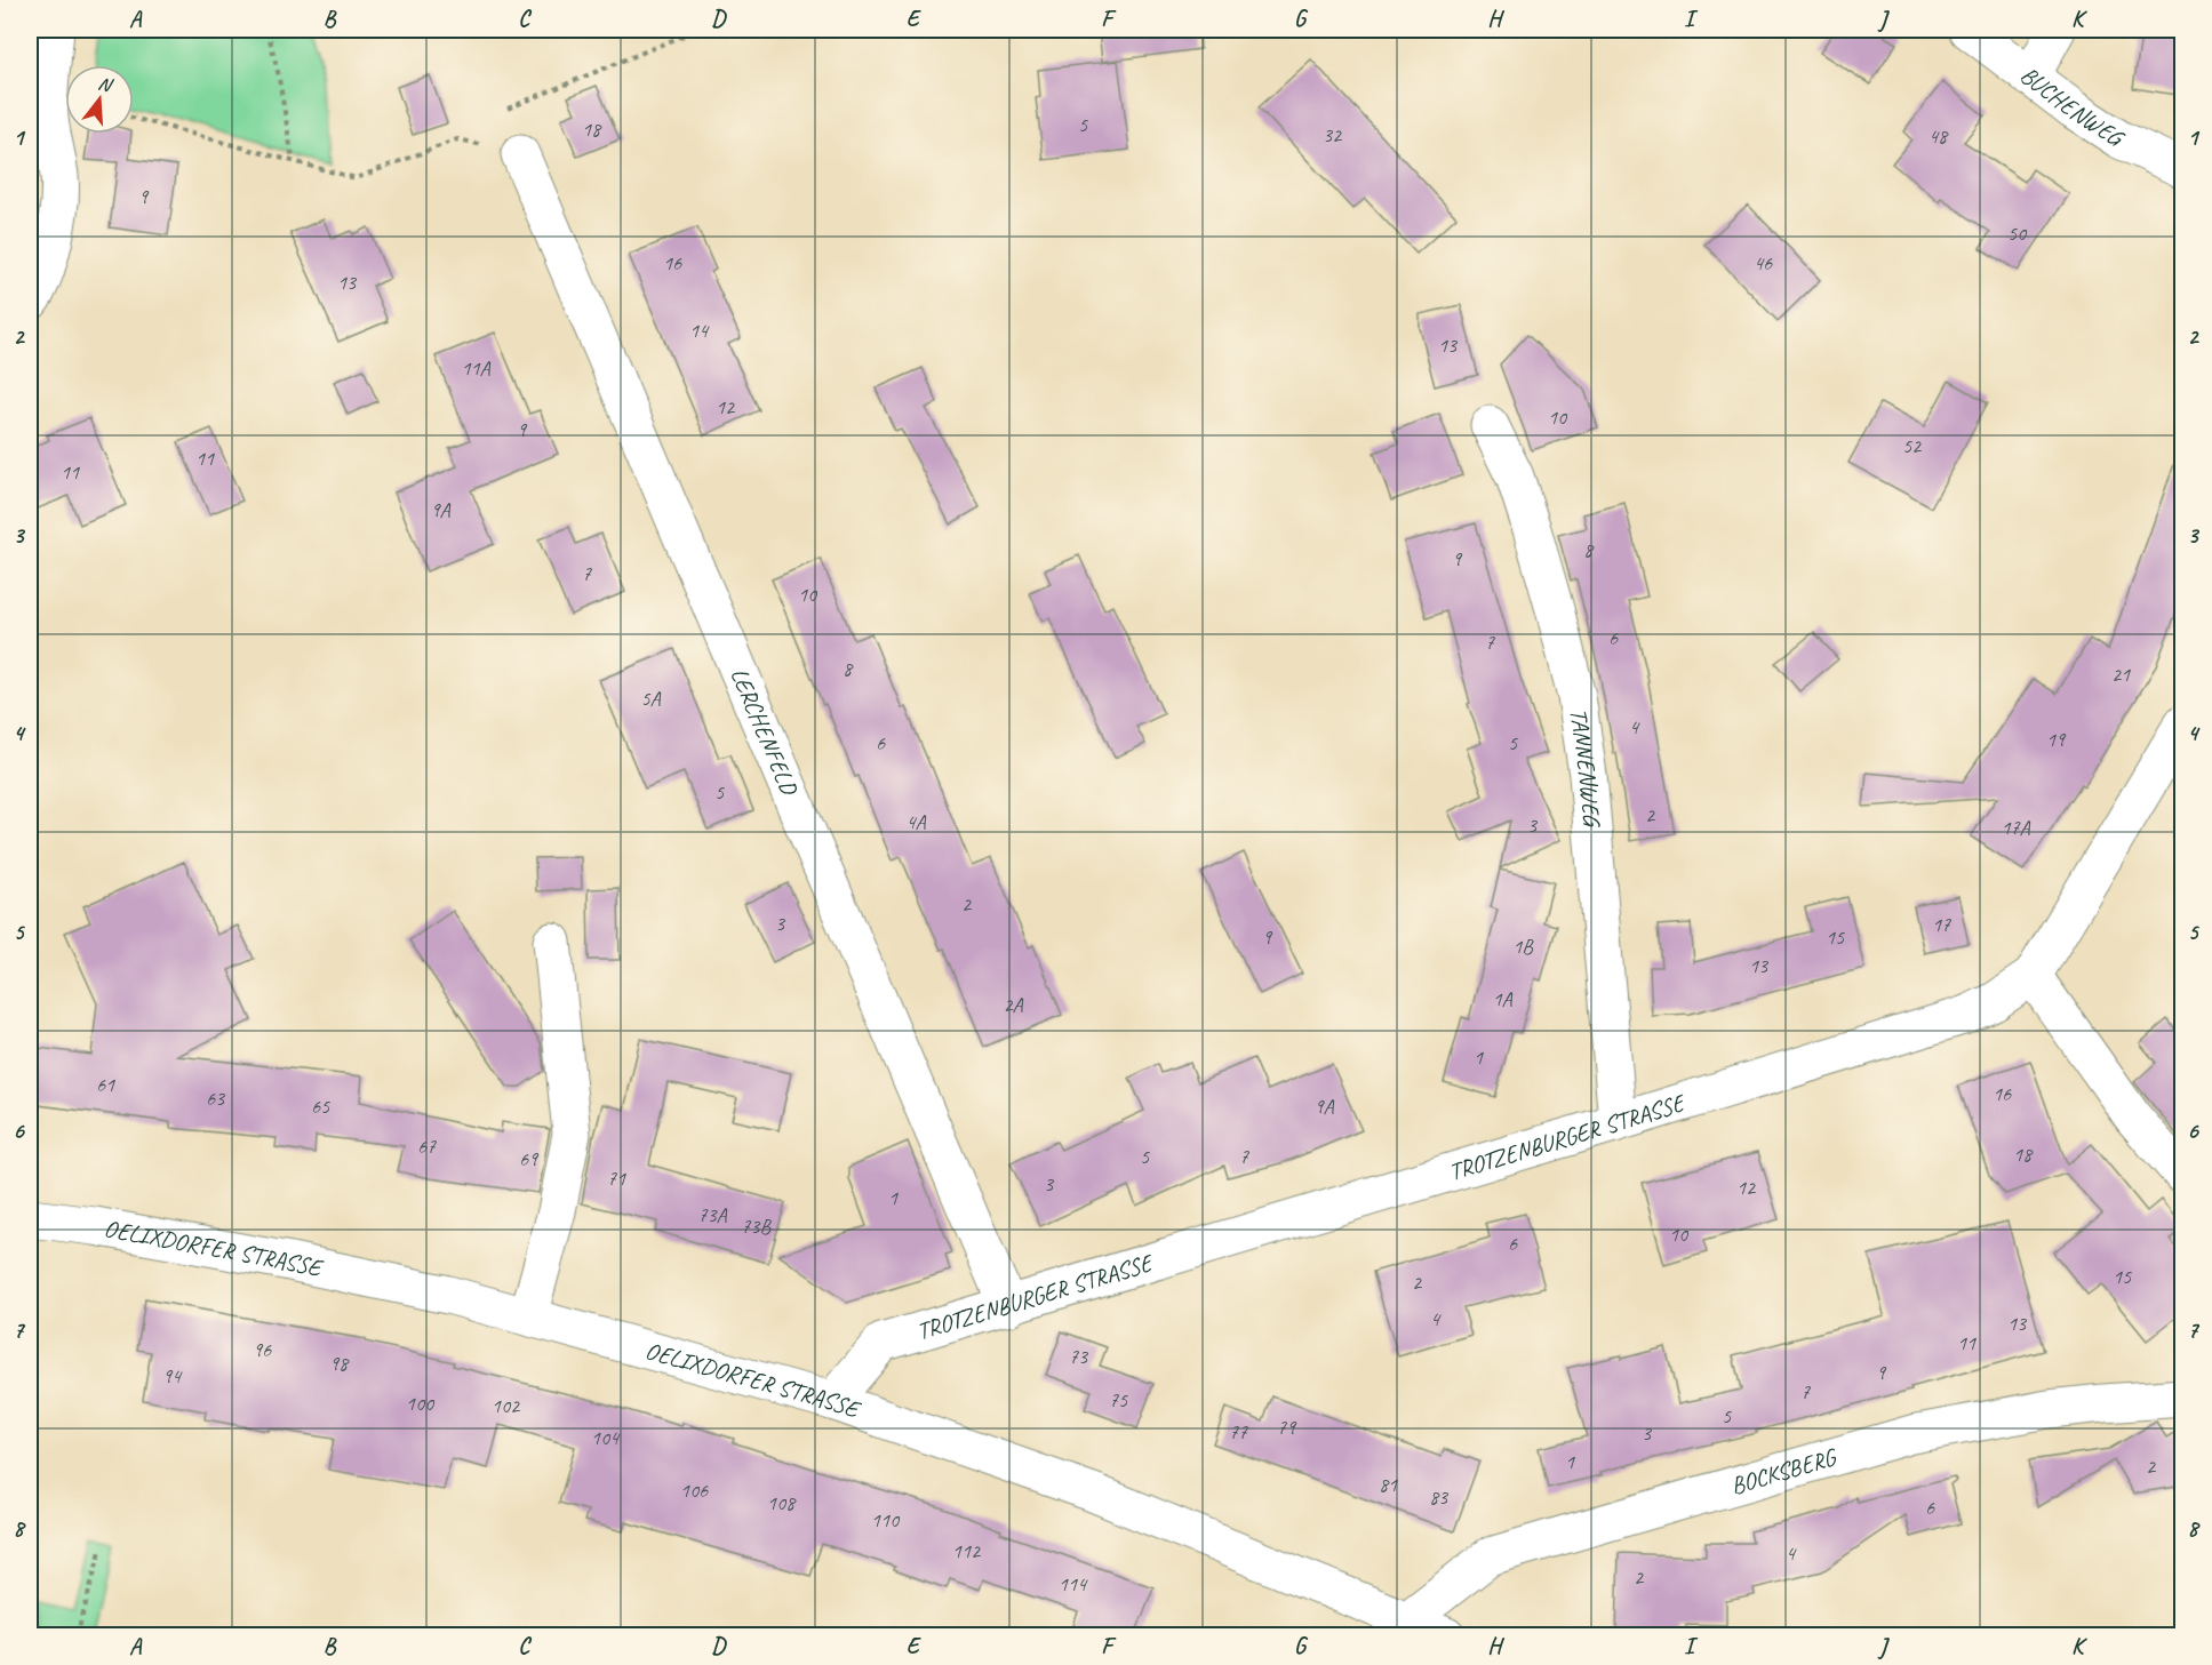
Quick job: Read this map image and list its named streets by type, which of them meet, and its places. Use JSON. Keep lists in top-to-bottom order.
{
  "streets": {
    "street": [
      "BUCHENWEG",
      "LERCHENFELD",
      "TANNENWEG",
      "TROTZENBURGER STRASSE",
      "OELIXDORFER STRASSE",
      "BOCKSBERG"
    ]
  },
  "crossings": [
    ["LERCHENFELD", "TROTZENBURGER STRASSE"],
    ["TANNENWEG", "TROTZENBURGER STRASSE"],
    ["TROTZENBURGER STRASSE", "OELIXDORFER STRASSE"],
    ["OELIXDORFER STRASSE", "BOCKSBERG"]
  ],
  "house_numbers": [
    "5",
    "18",
    "32",
    "48",
    "9",
    "50",
    "16",
    "46",
    "13",
    "14",
    "13",
    "11A",
    "12",
    "10",
    "9",
    "52",
    "11",
    "11",
    "9A",
    "8",
    "9",
    "7",
    "10",
    "6",
    "7",
    "8",
    "21",
    "5A",
    "4",
    "19",
    "6",
    "5",
    "5",
    "2",
    "4A",
    "3",
    "17A",
    "2",
    "3",
    "17",
    "9",
    "15",
    "1B",
    "13",
    "1A",
    "2A",
    "1",
    "61",
    "16",
    "63",
    "65",
    "9A",
    "67",
    "18",
    "5",
    "7",
    "69",
    "71",
    "3",
    "12",
    "1",
    "73A",
    "73B",
    "10",
    "6",
    "15",
    "2",
    "4",
    "13",
    "11",
    "96",
    "73",
    "98",
    "9",
    "94",
    "7",
    "75",
    "100",
    "102",
    "5",
    "79",
    "77",
    "3",
    "104",
    "1",
    "2",
    "81",
    "106",
    "83",
    "108",
    "6",
    "110",
    "112",
    "4",
    "2",
    "114"
  ],
  "north": "top",
  "grid": {
    "columns": [
      "A",
      "B",
      "C",
      "D",
      "E",
      "F",
      "G",
      "H",
      "I",
      "J",
      "K"
    ],
    "rows": [
      "1",
      "2",
      "3",
      "4",
      "5",
      "6",
      "7",
      "8"
    ]
  }
}
